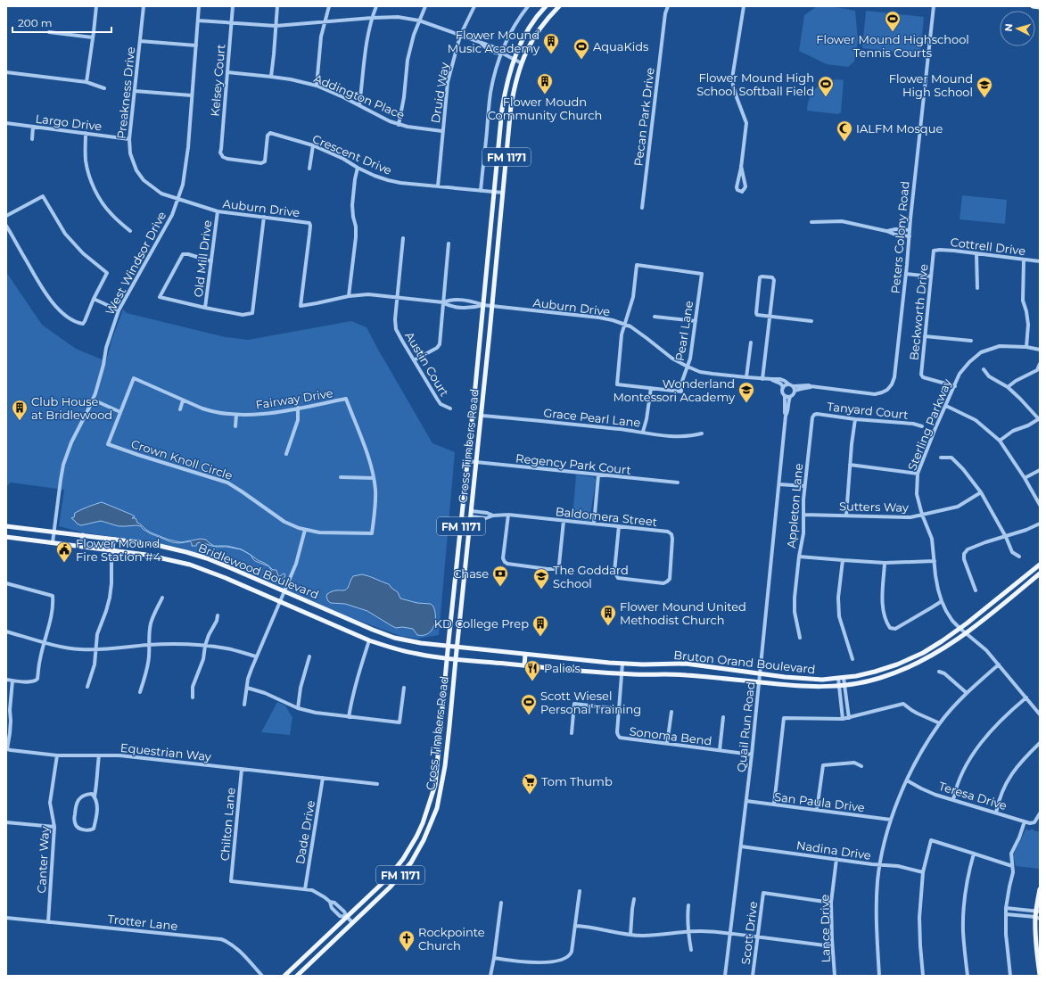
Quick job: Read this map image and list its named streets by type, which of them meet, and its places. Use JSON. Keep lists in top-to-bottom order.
{
  "streets": {
    "main road": [
      "FM 1171",
      "Cross Timbers Road",
      "Bridlewood Boulevard",
      "Bruton Orand Boulevard"
    ],
    "street": [
      "Kelsey Court",
      "Preakness Drive",
      "Druid Way",
      "Addington Place",
      "Pecan Park Drive",
      "Largo Drive",
      "Crescent Drive",
      "Auburn Drive",
      "Peters Colony Road",
      "Cottrell Drive",
      "Old Mill Drive",
      "West Windsor Drive",
      "Beckworth Drive",
      "Pearl Lane",
      "Austin Court",
      "Fairway Drive",
      "Tanyard Court",
      "Grace Pearl Lane",
      "Sterling Parkway",
      "Crown Knoll Circle",
      "Regency Park Court",
      "Appleton Lane",
      "Sutters Way",
      "Baldomera Street",
      "Quail Run Road",
      "Sonoma Bend",
      "Equestrian Way",
      "Teresa Drive",
      "San Paula Drive",
      "Chilton Lane",
      "Dade Drive",
      "Nadina Drive",
      "Canter Way",
      "Trotter Lane",
      "Lance Drive",
      "Scott Drive"
    ]
  },
  "crossings": [
    ["Kelsey Court", "Addington Place"],
    ["Kelsey Court", "Crescent Drive"],
    ["Preakness Drive", "Largo Drive"],
    ["Preakness Drive", "Auburn Drive"],
    ["Preakness Drive", "West Windsor Drive"],
    ["Druid Way", "Addington Place"],
    ["Druid Way", "Crescent Drive"],
    ["Crescent Drive", "Cross Timbers Road"],
    ["Auburn Drive", "Peters Colony Road"],
    ["Auburn Drive", "Old Mill Drive"],
    ["Auburn Drive", "West Windsor Drive"],
    ["Auburn Drive", "Pearl Lane"],
    ["Auburn Drive", "Austin Court"],
    ["Auburn Drive", "Cross Timbers Road"],
    ["Auburn Drive", "Quail Run Road"],
    ["Peters Colony Road", "Quail Run Road"],
    ["Cottrell Drive", "Beckworth Drive"],
    ["West Windsor Drive", "Bridlewood Boulevard"],
    ["Beckworth Drive", "Sterling Parkway"],
    ["Fairway Drive", "Crown Knoll Circle"],
    ["Tanyard Court", "Appleton Lane"],
    ["Grace Pearl Lane", "Cross Timbers Road"],
    ["Sterling Parkway", "Sutters Way"],
    ["Sterling Parkway", "Bruton Orand Boulevard"],
    ["Cross Timbers Road", "Regency Park Court"],
    ["Cross Timbers Road", "Baldomera Street"],
    ["Cross Timbers Road", "Bridlewood Boulevard"],
    ["Cross Timbers Road", "Bruton Orand Boulevard"],
    ["Appleton Lane", "Sutters Way"],
    ["Bridlewood Boulevard", "Bruton Orand Boulevard"],
    ["Bruton Orand Boulevard", "Quail Run Road"],
    ["Bruton Orand Boulevard", "Sonoma Bend"],
    ["Quail Run Road", "Sonoma Bend"],
    ["Quail Run Road", "San Paula Drive"],
    ["Quail Run Road", "Nadina Drive"],
    ["Equestrian Way", "Chilton Lane"],
    ["Equestrian Way", "Dade Drive"],
    ["Equestrian Way", "Canter Way"],
    ["Chilton Lane", "Dade Drive"],
    ["Nadina Drive", "Lance Drive"],
    ["Canter Way", "Trotter Lane"],
    ["Lance Drive", "Scott Drive"]
  ],
  "places": {
    "sports": [
      "Flower Mound Highschool Tennis Courts",
      "AquaKids",
      "Flower Mound High School Softball Field",
      "Scott Wiesel Personal Training"
    ],
    "building": [
      "Flower Mound Music Academy",
      "Flower Moudn Community Church",
      "Club House at Bridlewood",
      "Flower Mound United Methodist Church",
      "KD College Prep"
    ],
    "school or university": ["Flower Mound High School", "Wonderland Montessori Academy", "The Goddard School"],
    "mosque": ["IALFM Mosque"],
    "public building": ["Flower Mound Fire Station #4"],
    "bank": ["Chase"],
    "restaurant": ["Palio's"],
    "supermarket": ["Tom Thumb"],
    "church": ["Rockpointe Church"]
  },
  "scale_bar": "200 m",
  "north": "left"
}
